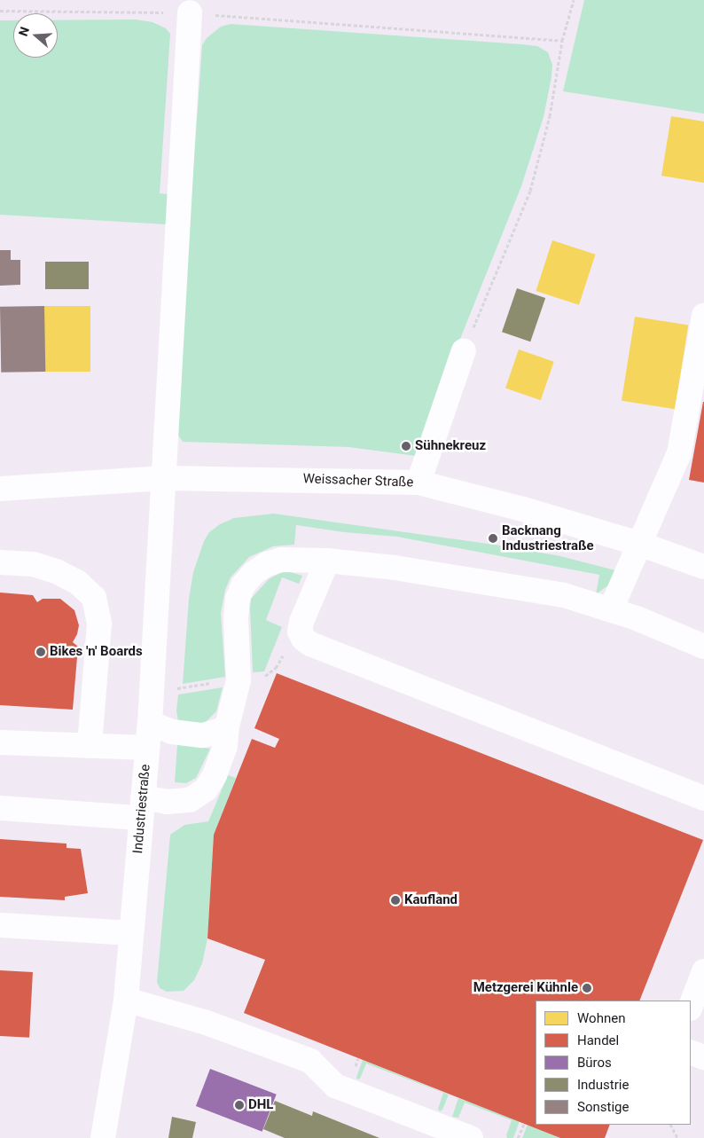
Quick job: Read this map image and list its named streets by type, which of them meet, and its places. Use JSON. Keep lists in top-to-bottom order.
{
  "streets": {
    "street": ["Weissacher Straße", "Industriestraße"]
  },
  "crossings": [
    ["Weissacher Straße", "Industriestraße"]
  ],
  "places": [
    "Sühnekreuz",
    "Backnang Industriestraße",
    "Bikes 'n' Boards",
    "Kaufland",
    "Metzgerei Kühnle",
    "DHL"
  ],
  "legend": [
    "Wohnen",
    "Handel",
    "Büros",
    "Industrie",
    "Sonstige"
  ],
  "north": "left"
}
